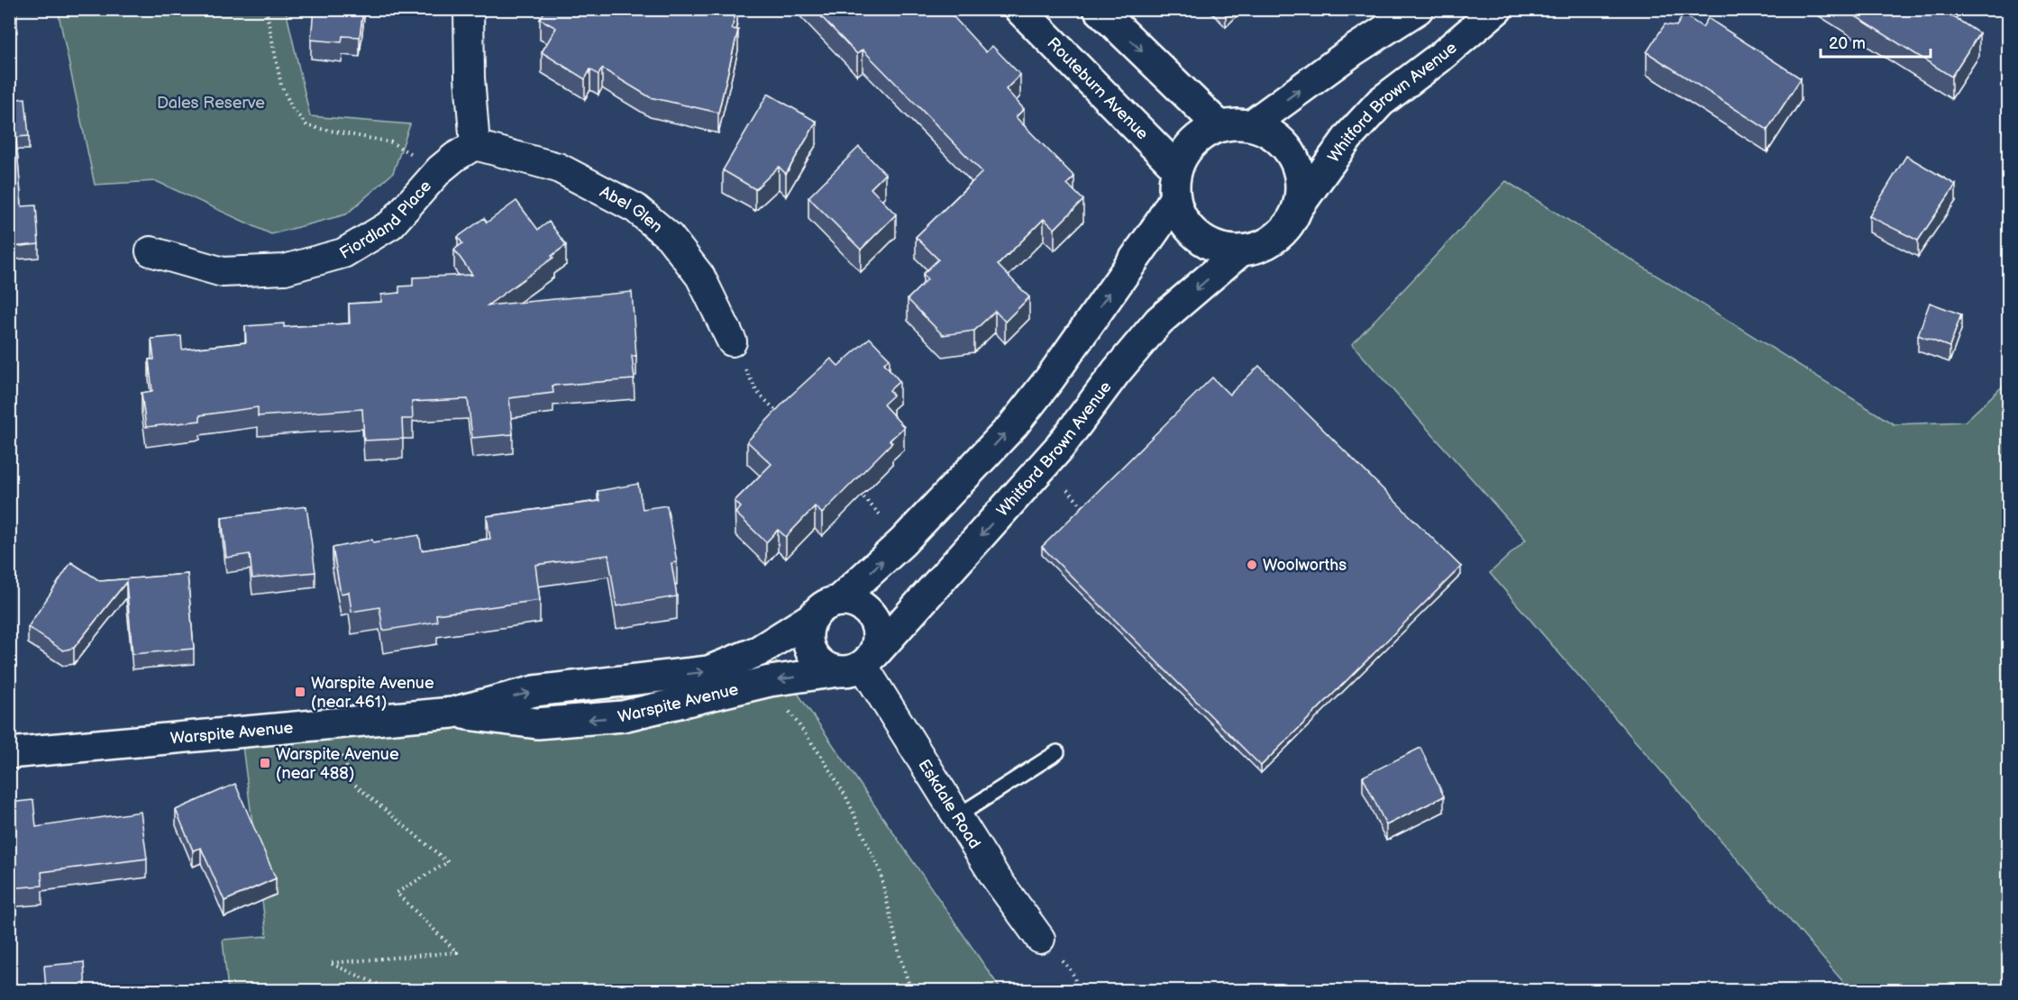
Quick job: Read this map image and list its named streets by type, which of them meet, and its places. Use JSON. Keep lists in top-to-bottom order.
{
  "streets": {
    "main road": ["Routeburn Avenue", "Whitford Brown Avenue", "Warspite Avenue"],
    "street": ["Abel Glen", "Fiordland Place", "Eskdale Road"]
  },
  "crossings": [
    ["Routeburn Avenue", "Whitford Brown Avenue"],
    ["Whitford Brown Avenue", "Warspite Avenue"],
    ["Whitford Brown Avenue", "Eskdale Road"],
    ["Abel Glen", "Fiordland Place"],
    ["Warspite Avenue", "Eskdale Road"]
  ],
  "parks": ["Dales Reserve"],
  "places": {
    "other": ["Woolworths"],
    "transit": ["Warspite Avenue (near 461)", "Warspite Avenue (near 488)"]
  },
  "scale_bar": "20 m"
}
